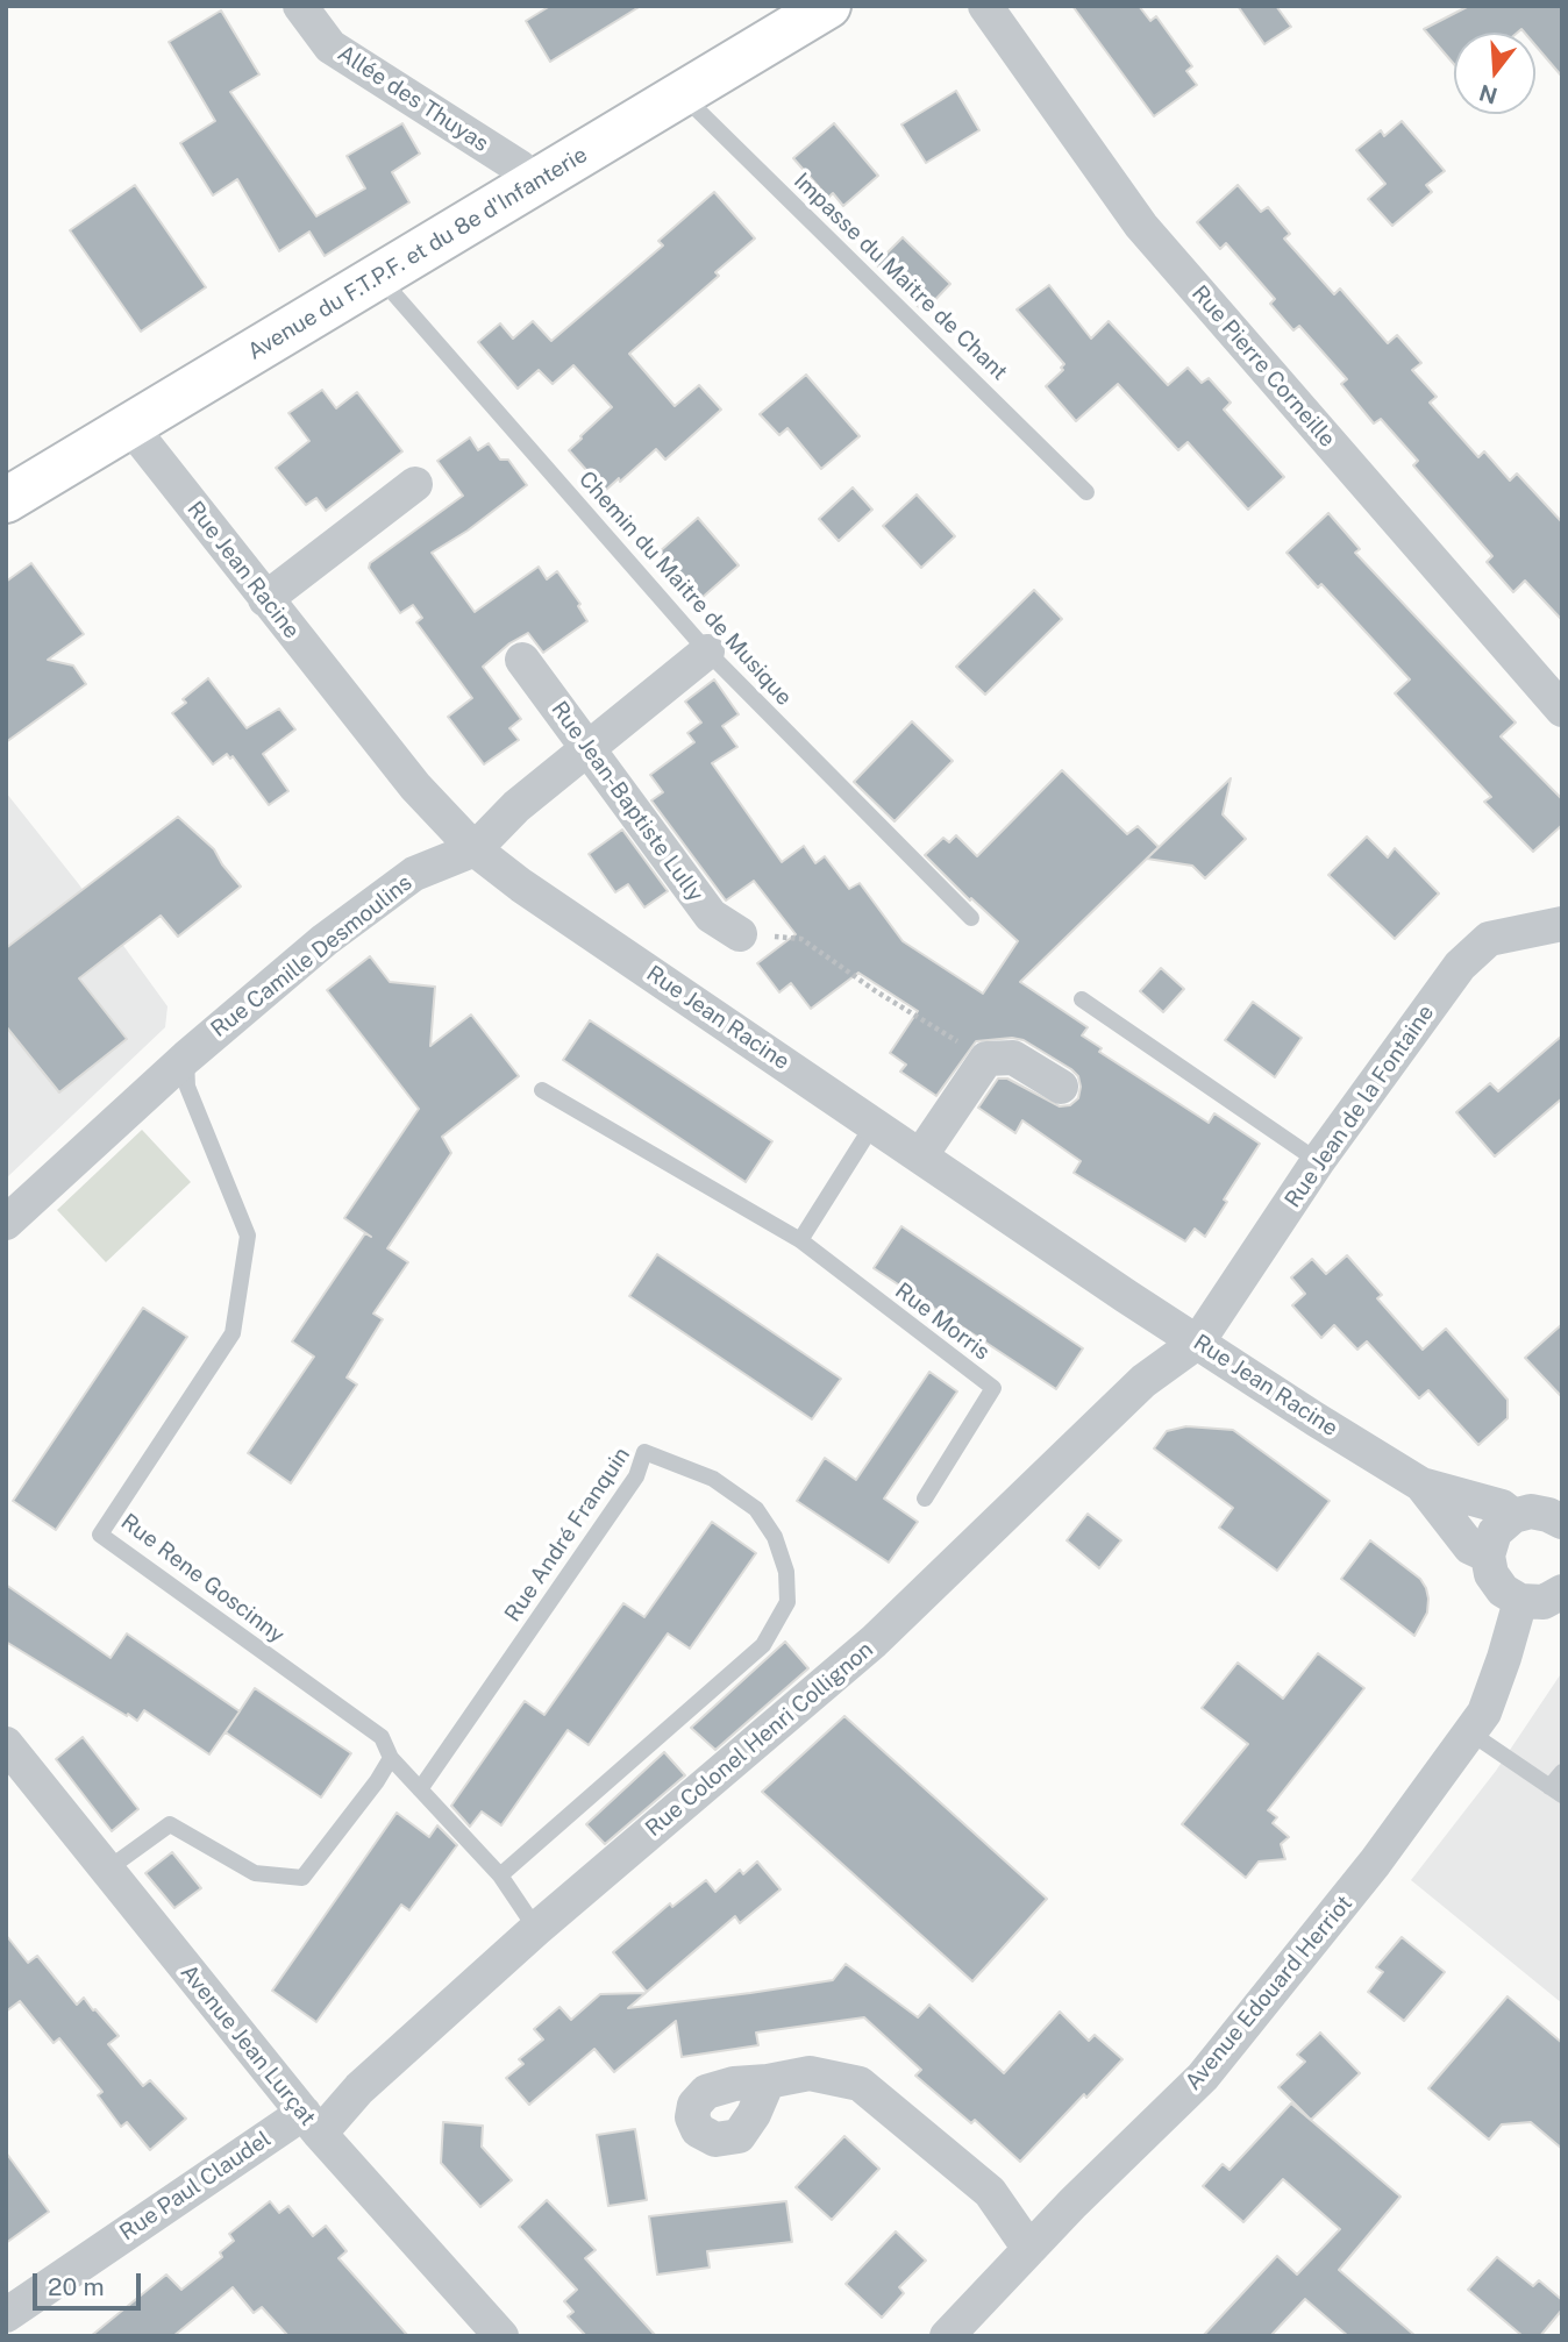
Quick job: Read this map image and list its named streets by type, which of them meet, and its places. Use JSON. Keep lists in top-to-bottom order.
{
  "streets": {
    "main road": ["Avenue du F.T.P.F. et du 8e d'Infanterie"],
    "street": [
      "Allée des Thuyas",
      "Rue Pierre Corneille",
      "Rue Jean Racine",
      "Rue Jean-Baptiste Lully",
      "Rue Camille Desmoulins",
      "Rue Jean de la Fontaine",
      "Rue Colonel Henri Collignon",
      "Avenue Edouard Herriot",
      "Avenue Jean Lurçat",
      "Rue Paul Claudel"
    ],
    "lane": [
      "Impasse du Maitre de Chant",
      "Chemin du Maitre de Musique",
      "Rue Morris",
      "Rue André Franquin",
      "Rue Rene Goscinny"
    ]
  },
  "crossings": [
    ["Allée des Thuyas", "Avenue du F.T.P.F. et du 8e d'Infanterie"],
    ["Avenue du F.T.P.F. et du 8e d'Infanterie", "Impasse du Maitre de Chant"],
    ["Avenue du F.T.P.F. et du 8e d'Infanterie", "Rue Jean Racine"],
    ["Avenue du F.T.P.F. et du 8e d'Infanterie", "Chemin du Maitre de Musique"],
    ["Rue Jean Racine", "Rue Camille Desmoulins"],
    ["Rue Jean Racine", "Rue Jean de la Fontaine"],
    ["Rue Jean Racine", "Rue Colonel Henri Collignon"],
    ["Chemin du Maitre de Musique", "Rue Camille Desmoulins"],
    ["Rue Jean-Baptiste Lully", "Rue Camille Desmoulins"],
    ["Rue Camille Desmoulins", "Rue Rene Goscinny"],
    ["Rue Jean de la Fontaine", "Rue Colonel Henri Collignon"],
    ["Rue Colonel Henri Collignon", "Avenue Jean Lurçat"],
    ["Rue Colonel Henri Collignon", "Rue Paul Claudel"],
    ["Avenue Jean Lurçat", "Rue Paul Claudel"]
  ],
  "scale_bar": "20 m",
  "north": "bottom"
}
